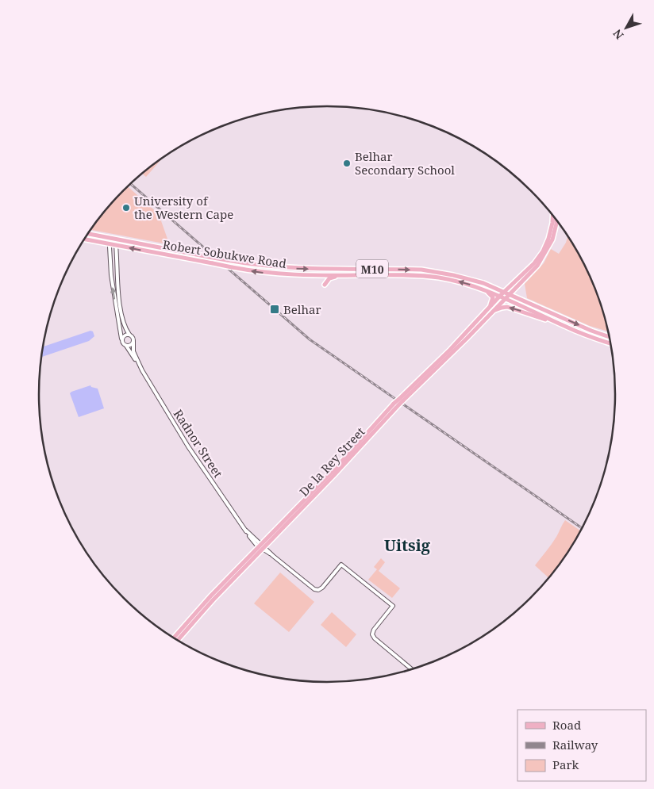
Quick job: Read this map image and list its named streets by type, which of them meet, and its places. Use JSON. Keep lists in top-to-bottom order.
{
  "streets": {
    "main road": ["Robert Sobukwe Road", "M10", "De la Rey Street"],
    "street": ["Radnor Street"]
  },
  "crossings": [
    ["Robert Sobukwe Road", "De la Rey Street"],
    ["Radnor Street", "De la Rey Street"]
  ],
  "districts": ["Uitsig"],
  "places": {
    "other": ["Belhar Secondary School", "University of the Western Cape"],
    "transit": ["Belhar"]
  },
  "legend": ["Road", "Railway", "Park"],
  "north": "bottom left"
}
